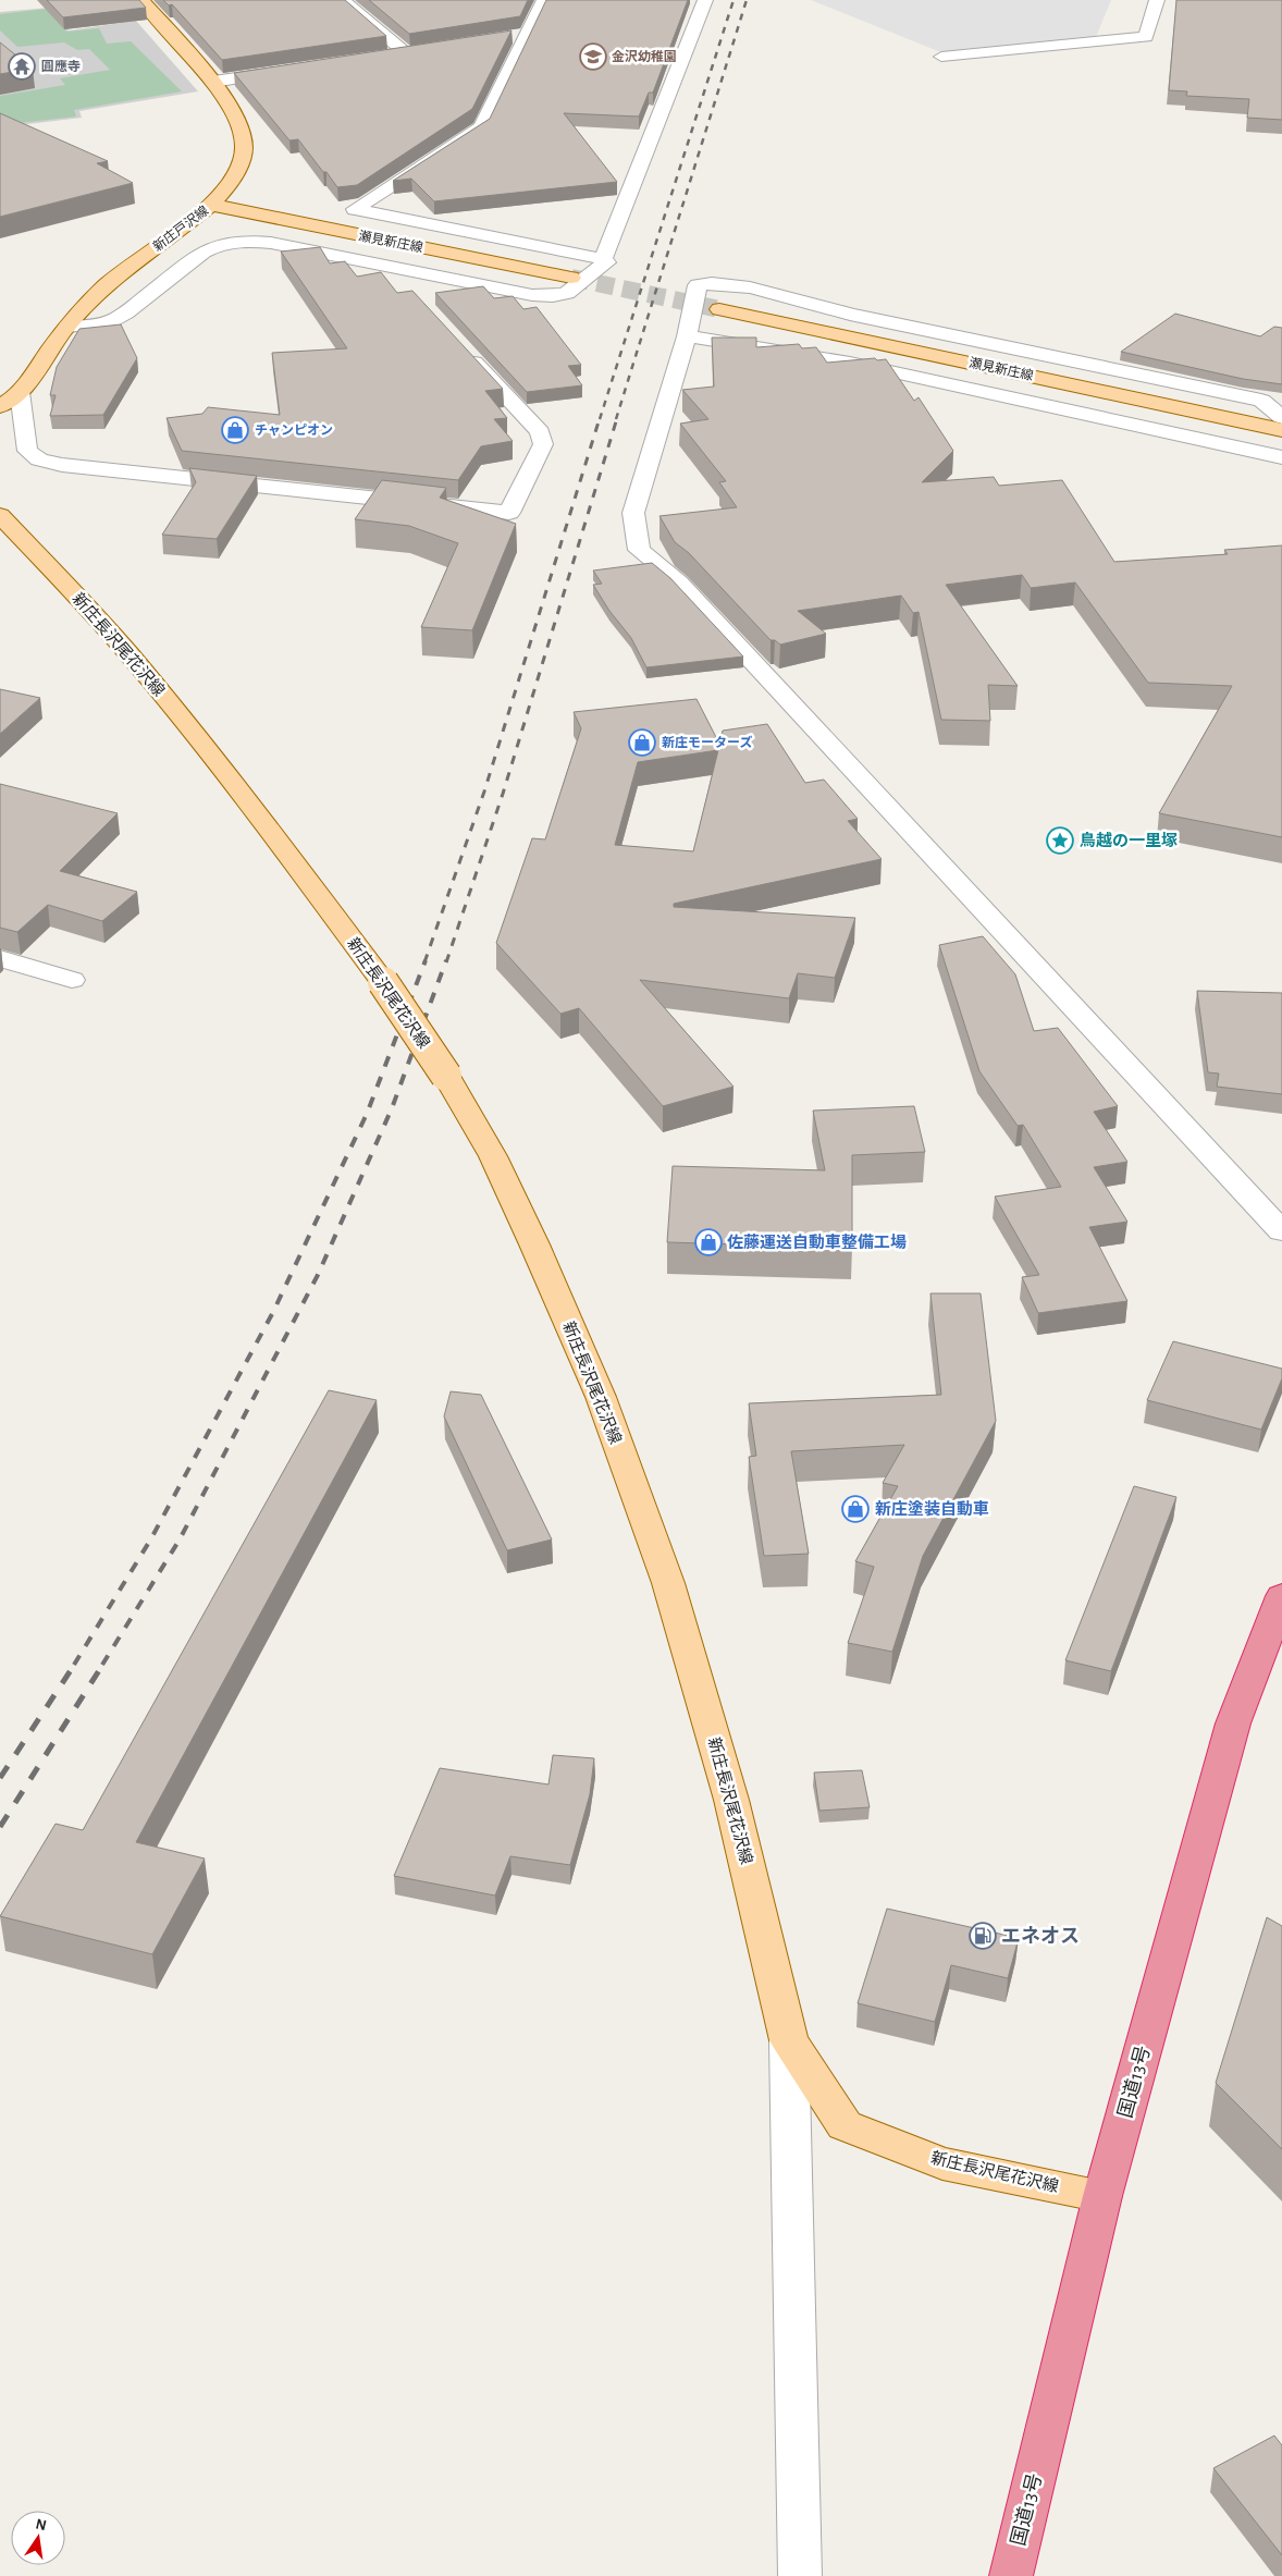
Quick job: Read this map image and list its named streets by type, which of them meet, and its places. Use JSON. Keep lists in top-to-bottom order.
{
  "streets": {
    "highway": ["国道13号"],
    "main road": ["新庄戸沢線", "瀬見新庄線", "新庄長沢尾花沢線"]
  },
  "crossings": [
    ["新庄戸沢線", "瀬見新庄線"],
    ["新庄長沢尾花沢線", "国道13号"]
  ],
  "places": {
    "school or university": ["金沢幼稚園"],
    "temple": ["圓應寺"],
    "shop": [
      "チャンピオン",
      "新庄モーターズ",
      "佐藤運送自動車整備工場",
      "新庄塗装自動車"
    ],
    "place": ["鳥越の一里塚"],
    "fuel station": ["エネオス"]
  },
  "north": "top"
}
